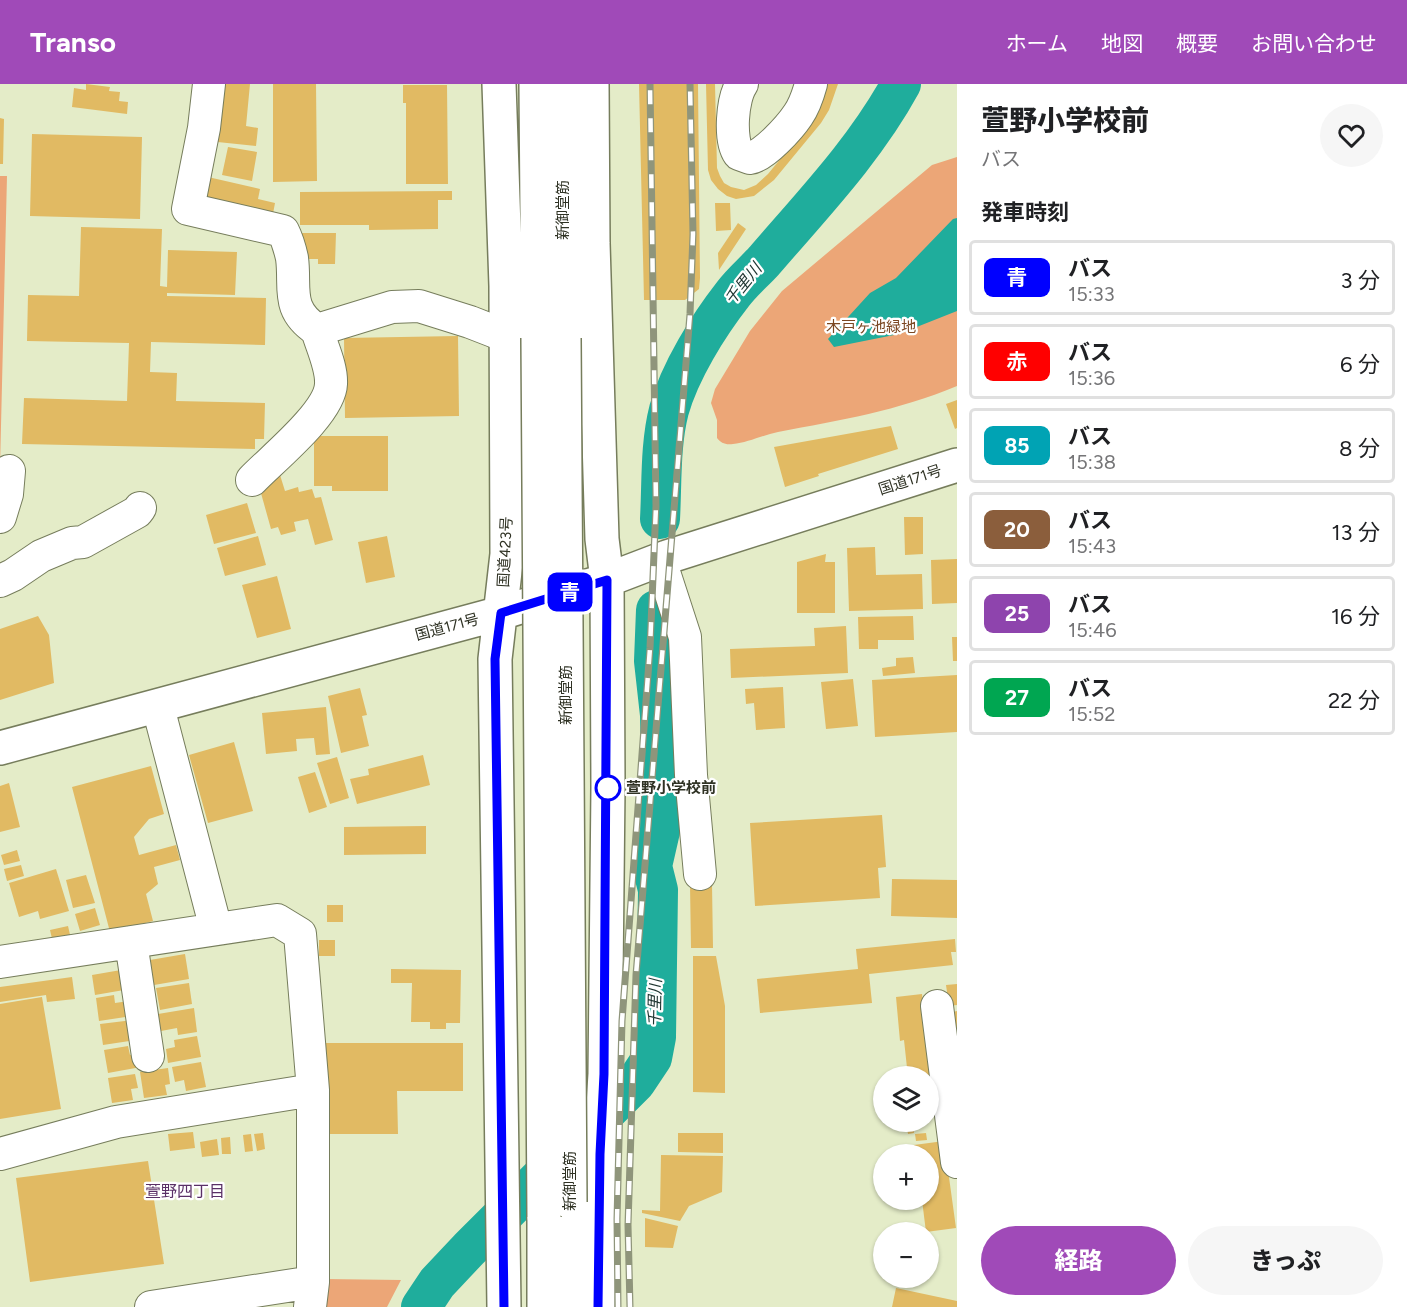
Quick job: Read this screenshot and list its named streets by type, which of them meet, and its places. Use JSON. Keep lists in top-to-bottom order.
{
  "streets": {
    "highway": ["新御堂筋", "国道171号", "国道423号"]
  },
  "crossings": [
    ["新御堂筋", "国道423号"],
    ["国道171号", "国道423号"]
  ],
  "districts": ["萱野四丁目"],
  "water": ["千里川"],
  "parks": ["木戸ヶ池緑地"],
  "places": ["萱野小学校前"],
  "lines": ["bus line 青"],
  "page": {
    "header": "Transo",
    "nav": [
      "ホーム",
      "地図",
      "概要",
      "お問い合わせ"
    ],
    "on_map": "青",
    "heading": [
      ["萱野小学校前", "バス"],
      "発車時刻"
    ],
    "list": [
      {
        "mark": "青",
        "name": "バス",
        "note": "15:33",
        "value": "3 分"
      },
      {
        "mark": "赤",
        "name": "バス",
        "note": "15:36",
        "value": "6 分"
      },
      {
        "mark": "85",
        "name": "バス",
        "note": "15:38",
        "value": "8 分"
      },
      {
        "mark": "20",
        "name": "バス",
        "note": "15:43",
        "value": "13 分"
      },
      {
        "mark": "25",
        "name": "バス",
        "note": "15:46",
        "value": "16 分"
      },
      {
        "mark": "27",
        "name": "バス",
        "note": "15:52",
        "value": "22 分"
      }
    ],
    "map_buttons": ["+", "−"],
    "buttons": ["経路", "きっぷ"]
  }
}
